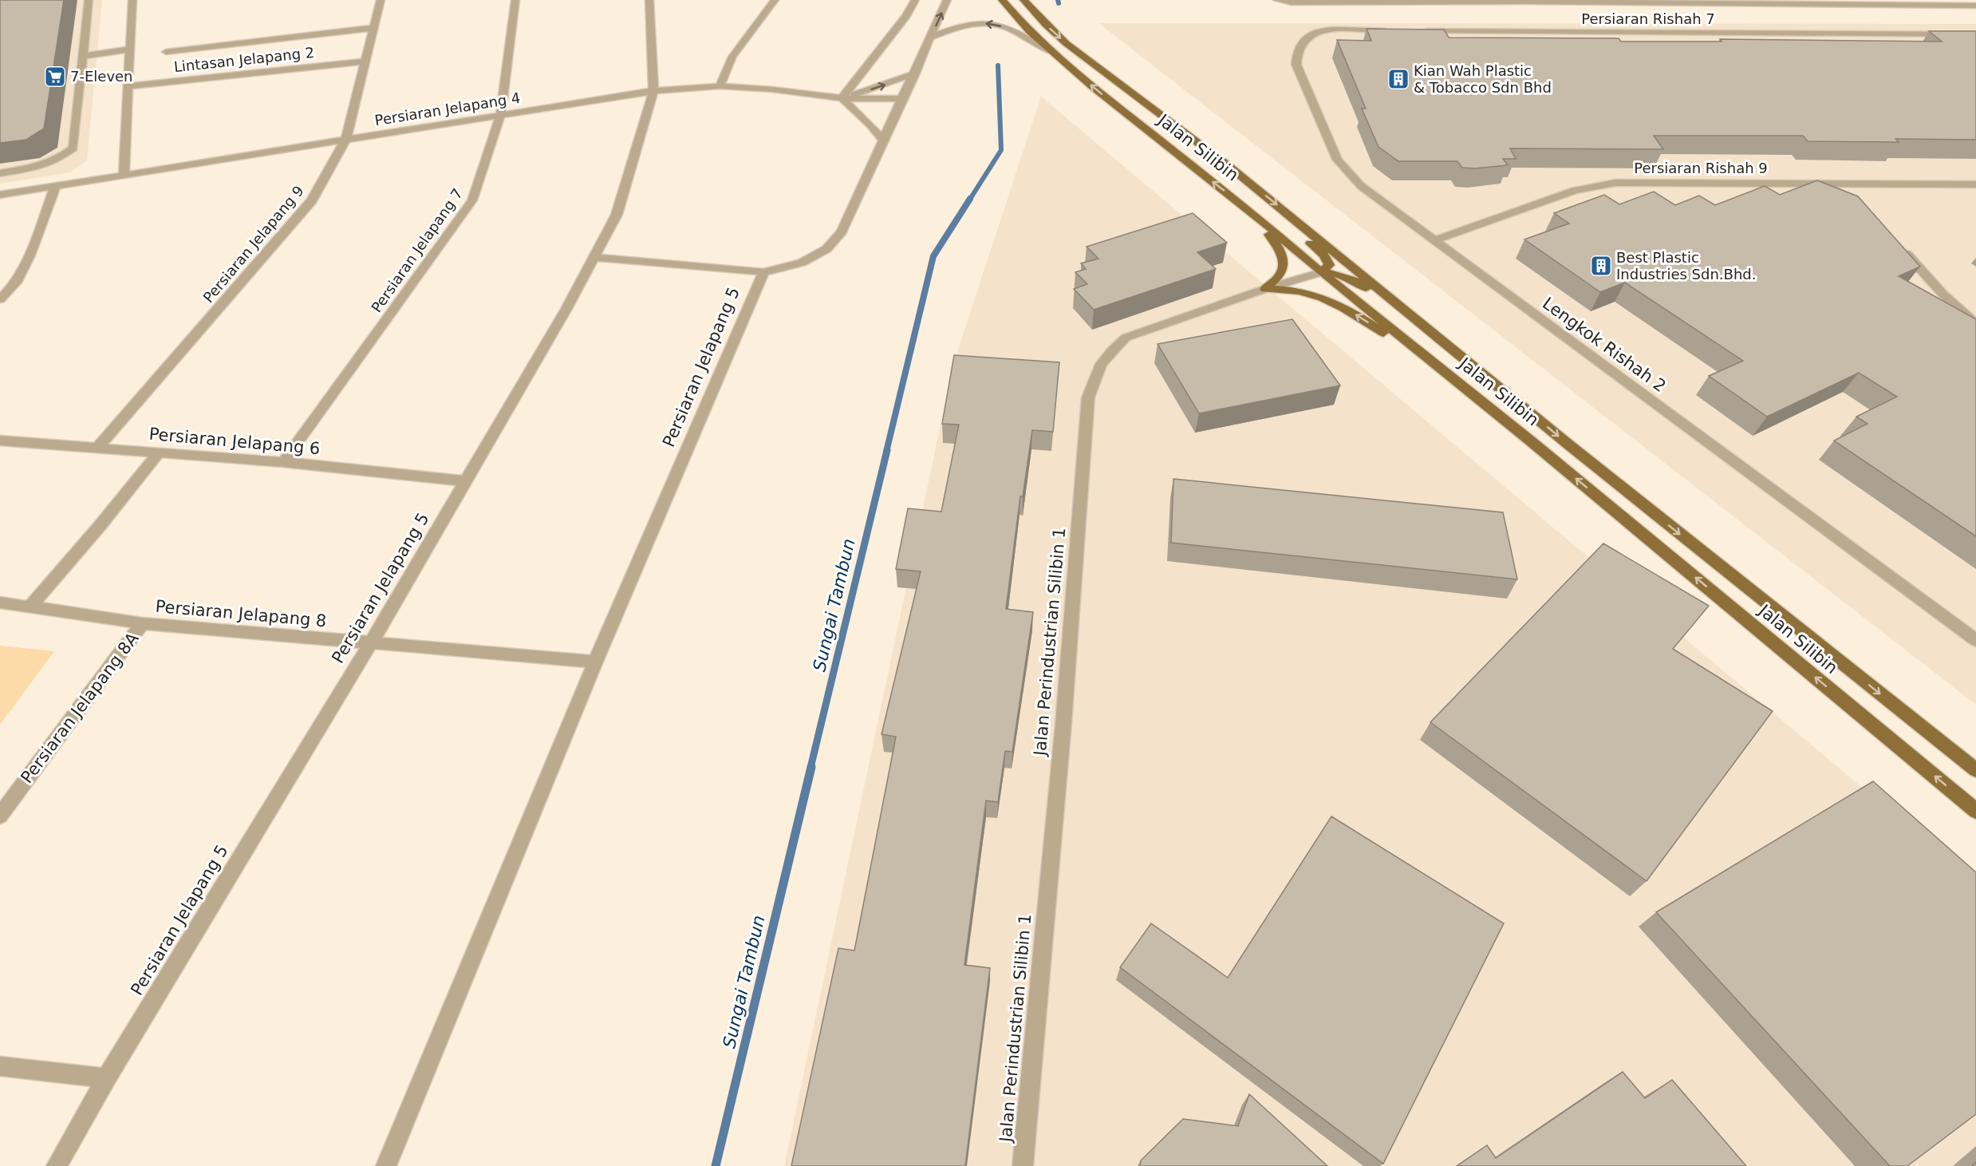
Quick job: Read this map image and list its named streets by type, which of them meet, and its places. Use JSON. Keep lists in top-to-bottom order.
{
  "streets": {
    "main road": ["Jalan Silibin"],
    "street": [
      "Persiaran Rishah 7",
      "Lintasan Jelapang 2",
      "Persiaran Jelapang 4",
      "Persiaran Rishah 9",
      "Persiaran Jelapang 9",
      "Persiaran Jelapang 7",
      "Lengkok Rishah 2",
      "Persiaran Jelapang 5",
      "Persiaran Jelapang 6",
      "Persiaran Jelapang 8",
      "Jalan Perindustrian Silibin 1",
      "Persiaran Jelapang 8A"
    ]
  },
  "crossings": [
    ["Lintasan Jelapang 2", "Persiaran Jelapang 9"],
    ["Persiaran Jelapang 4", "Persiaran Jelapang 9"],
    ["Persiaran Jelapang 4", "Persiaran Jelapang 7"],
    ["Persiaran Jelapang 4", "Persiaran Jelapang 5"],
    ["Jalan Silibin", "Jalan Perindustrian Silibin 1"],
    ["Persiaran Rishah 9", "Lengkok Rishah 2"],
    ["Persiaran Jelapang 9", "Persiaran Jelapang 6"],
    ["Persiaran Jelapang 7", "Persiaran Jelapang 6"],
    ["Persiaran Jelapang 5", "Persiaran Jelapang 6"],
    ["Persiaran Jelapang 5", "Persiaran Jelapang 8"],
    ["Persiaran Jelapang 8", "Persiaran Jelapang 8A"]
  ],
  "water": ["Sungai Tambun"],
  "places": {
    "supermarket": ["7-Eleven"],
    "building": ["Kian Wah Plastic & Tobacco Sdn Bhd", "Best Plastic Industries Sdn.Bhd."]
  }
}
